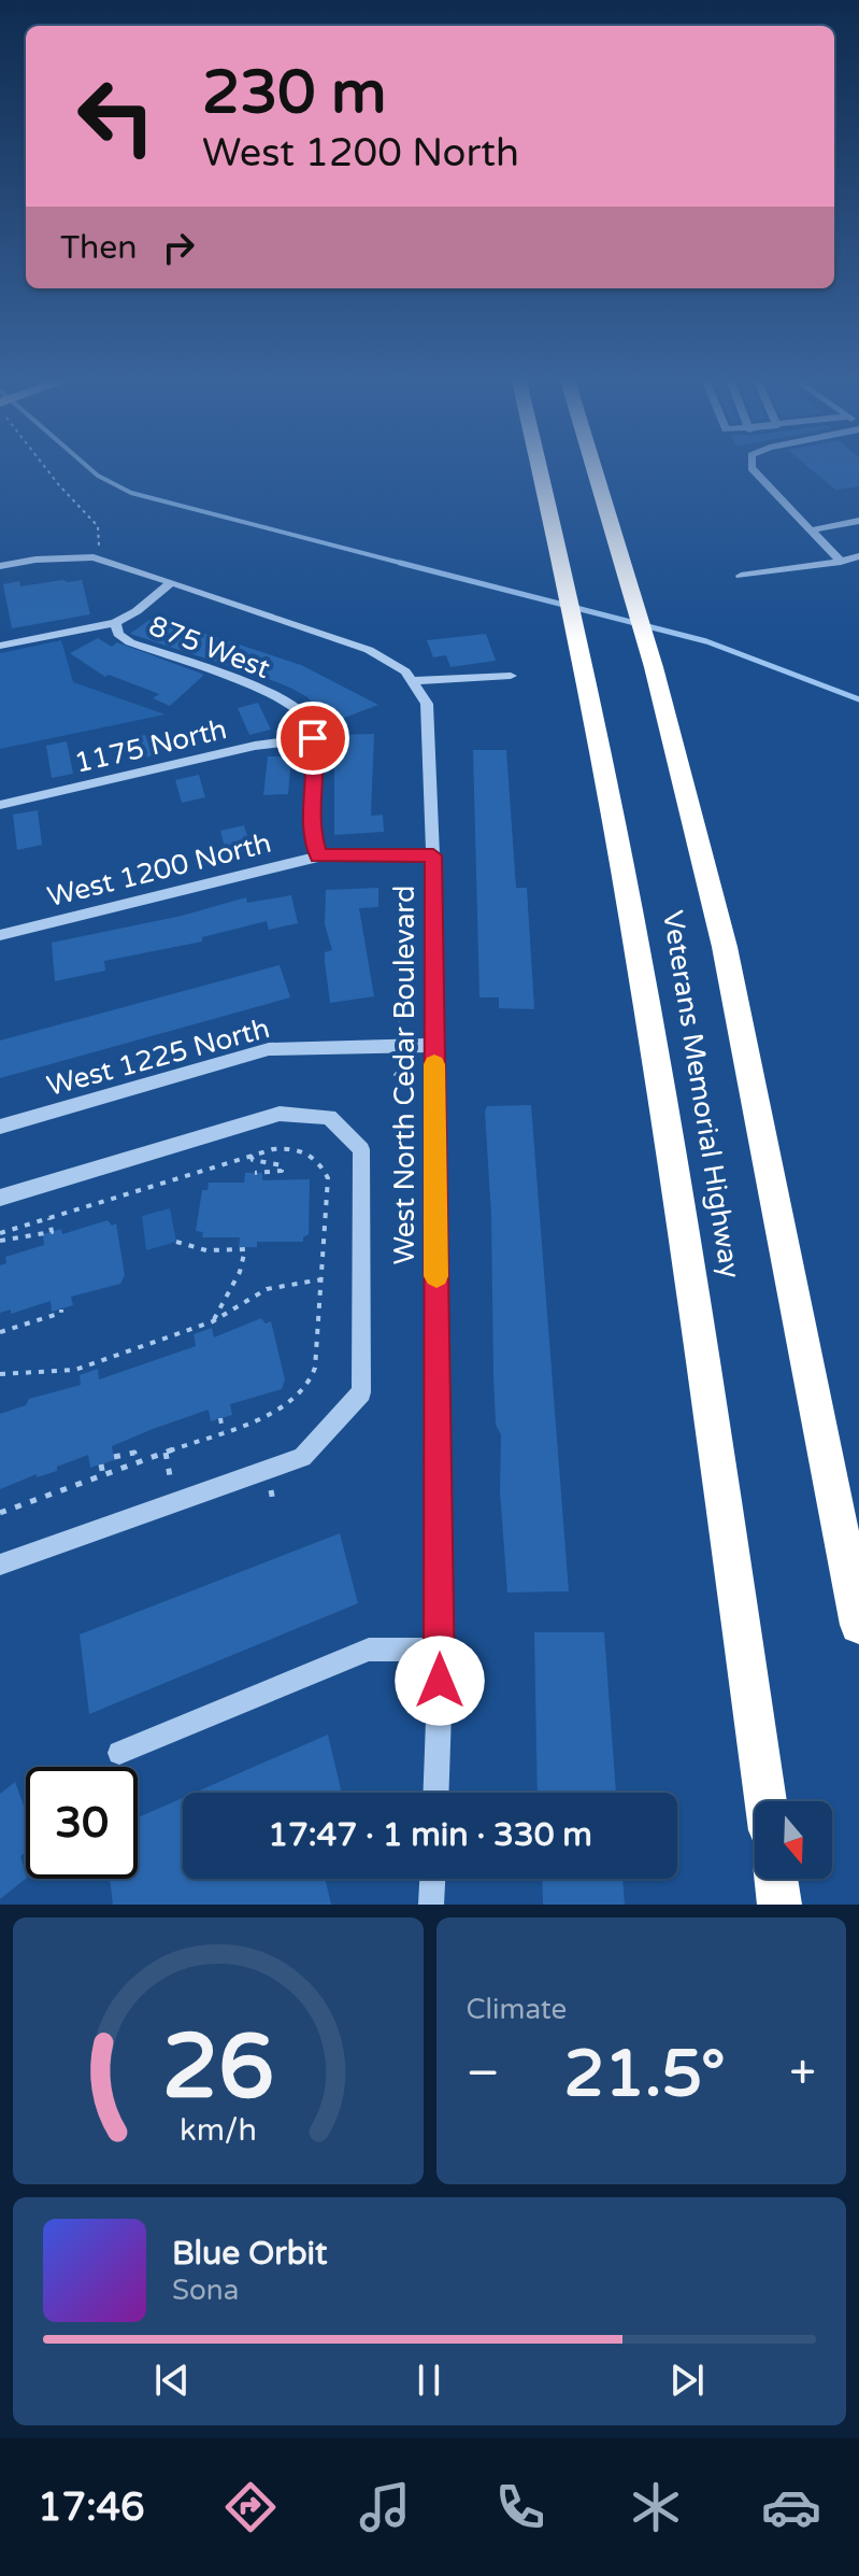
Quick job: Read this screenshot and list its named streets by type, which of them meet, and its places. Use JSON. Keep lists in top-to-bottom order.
{
  "streets": {
    "highway": ["Veterans Memorial Highway"],
    "street": [
      "875 West",
      "1175 North",
      "West 1200 North",
      "West 1225 North",
      "West North Cedar Boulevard"
    ]
  },
  "crossings": [
    ["875 West", "1175 North"],
    ["West 1200 North", "West North Cedar Boulevard"],
    ["West 1225 North", "West North Cedar Boulevard"]
  ],
  "north": "bottom",
  "page": {
    "turn": ["230 m", "West 1200 North"],
    "then": "Then",
    "limit": "30",
    "trip": "17:47 · 1 min · 330 m",
    "tile": "Climate",
    "heat": ["−", "21.5°", "+"],
    "song": ["Blue Orbit", "Sona"],
    "tabs": "17:46",
    "gauge": ["26", "km/h"]
  }
}
